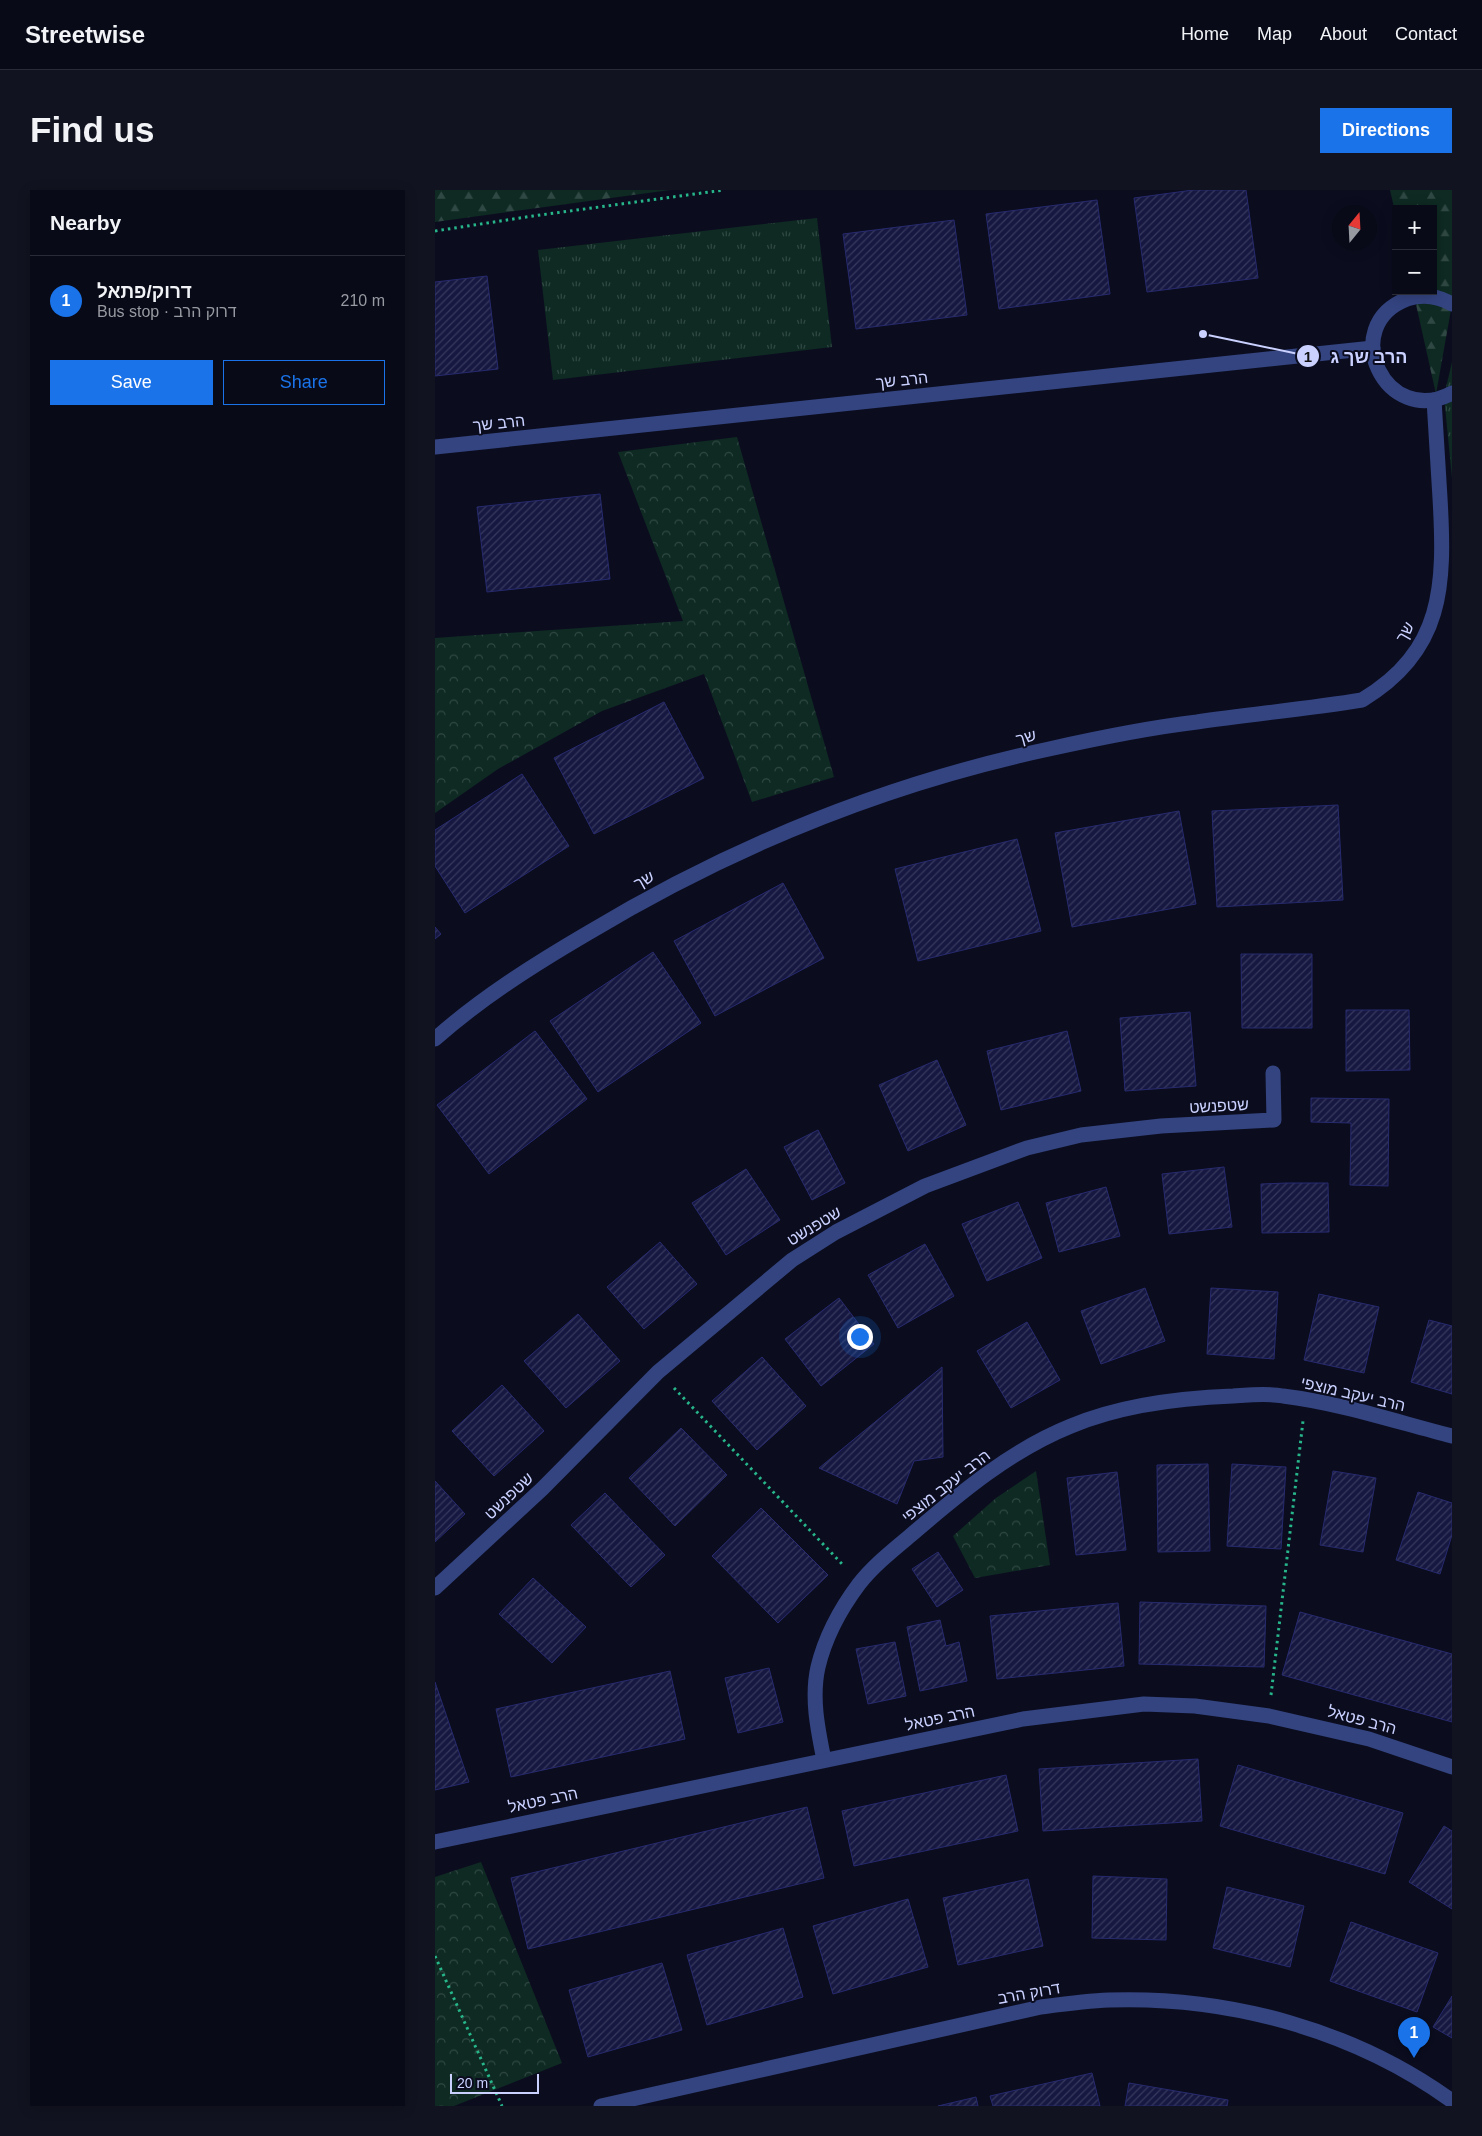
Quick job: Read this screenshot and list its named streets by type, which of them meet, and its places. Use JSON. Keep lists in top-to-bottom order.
{
  "streets": {
    "street": [
      "הרב שך",
      "שך",
      "שטפנשט",
      "הרב יעקב מוצפי",
      "הרב פטאל",
      "דרוק הרב"
    ]
  },
  "crossings": [
    ["הרב יעקב מוצפי", "הרב פטאל"]
  ],
  "places": ["הרב שך ג"],
  "scale_bar": "20 m",
  "north": "top",
  "page": {
    "header": "Streetwise",
    "nav": [
      "Home",
      "Map",
      "About",
      "Contact"
    ],
    "buttons": [
      "Directions",
      ["Save", "Share"]
    ],
    "title": "Find us",
    "heading": "Nearby",
    "map_buttons": ["+", "−"],
    "list": [
      {
        "mark": "1",
        "name": "דרוק/פתאל",
        "note": "Bus stop · דרוק הרב",
        "value": "210 m"
      }
    ],
    "pins": "1",
    "scale": "20 m"
  }
}
